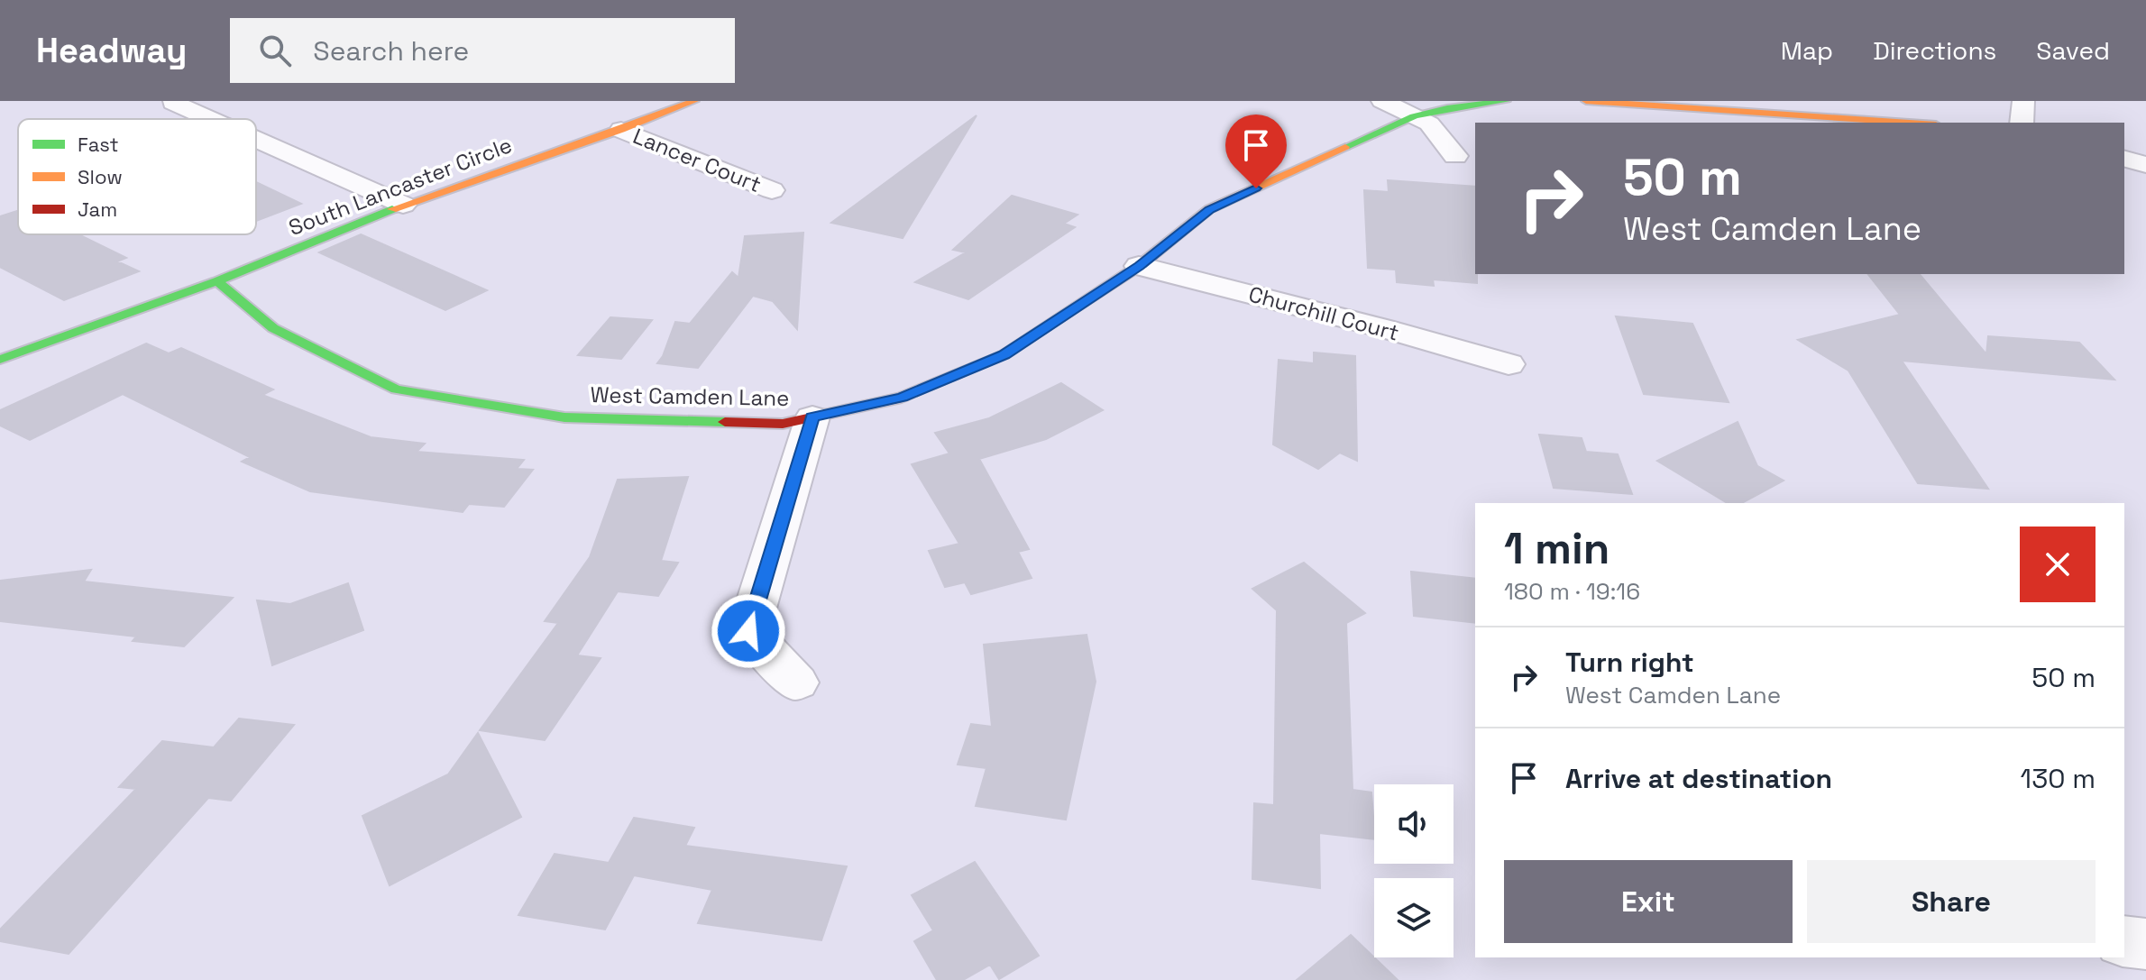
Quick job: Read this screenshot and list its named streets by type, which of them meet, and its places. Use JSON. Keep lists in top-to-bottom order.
{
  "streets": {
    "street": [
      "Lancer Court",
      "South Lancaster Circle",
      "Churchill Court",
      "West Camden Lane"
    ]
  },
  "crossings": [
    ["Lancer Court", "South Lancaster Circle"],
    ["South Lancaster Circle", "West Camden Lane"],
    ["Churchill Court", "West Camden Lane"]
  ],
  "legend": ["Fast", "Slow", "Jam"],
  "page": {
    "header": "Headway",
    "search": "Search here",
    "nav": ["Map", "Directions", "Saved"],
    "turn": ["50 m", "West Camden Lane"],
    "heading": ["1 min", "180 m · 19:16"],
    "list": [
      {
        "name": "Turn right",
        "note": "West Camden Lane",
        "value": "50 m"
      },
      {
        "name": "Arrive at destination",
        "value": "130 m"
      }
    ],
    "buttons": ["Exit", "Share"]
  }
}
